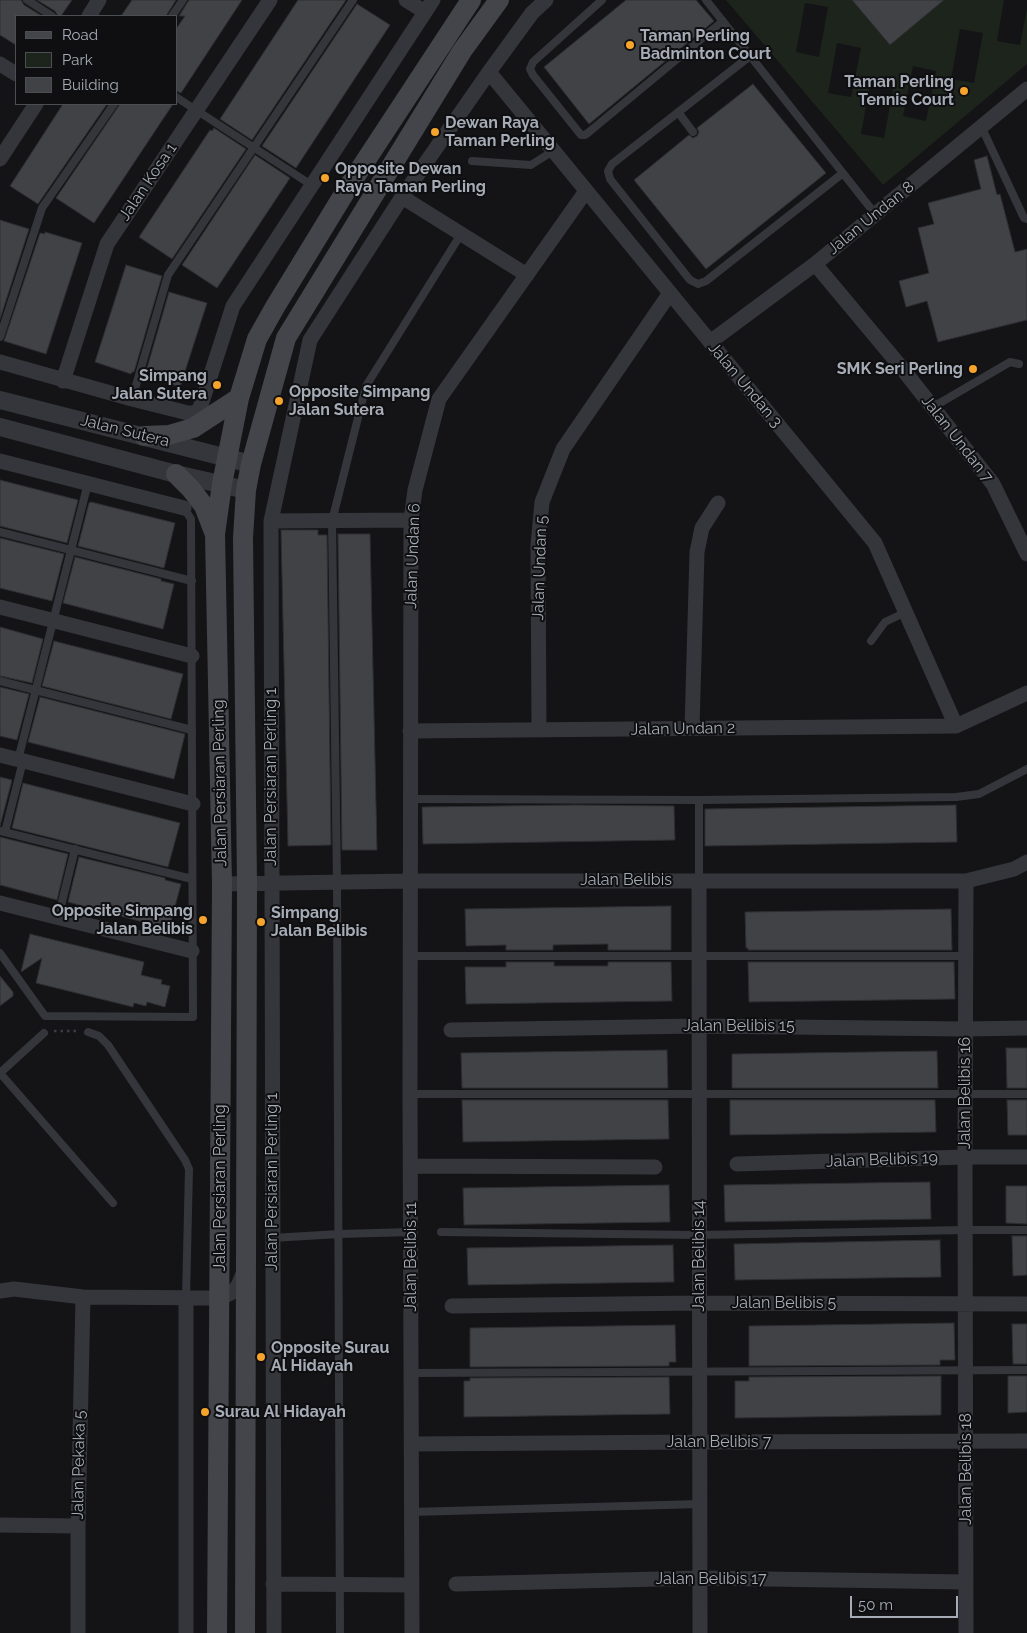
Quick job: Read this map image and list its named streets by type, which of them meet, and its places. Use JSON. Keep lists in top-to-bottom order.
{
  "streets": {
    "main road": ["Jalan Persiaran Perling"],
    "street": [
      "Jalan Kosa 1",
      "Jalan Undan 8",
      "Jalan Undan 3",
      "Jalan Sutera",
      "Jalan Undan 7",
      "Jalan Undan 6",
      "Jalan Undan 5",
      "Jalan Undan 2",
      "Jalan Persiaran Perling 1",
      "Jalan Belibis",
      "Jalan Belibis 15",
      "Jalan Belibis 16",
      "Jalan Belibis 19",
      "Jalan Belibis 14",
      "Jalan Belibis 11",
      "Jalan Belibis 5",
      "Jalan Belibis 7",
      "Jalan Pekaka 5",
      "Jalan Belibis 18",
      "Jalan Belibis 17"
    ]
  },
  "crossings": [
    ["Jalan Undan 8", "Jalan Undan 3"],
    ["Jalan Undan 8", "Jalan Undan 7"],
    ["Jalan Undan 3", "Jalan Undan 6"],
    ["Jalan Undan 3", "Jalan Undan 5"],
    ["Jalan Undan 3", "Jalan Undan 2"],
    ["Jalan Undan 3", "Jalan Persiaran Perling 1"],
    ["Jalan Sutera", "Jalan Persiaran Perling"],
    ["Jalan Undan 6", "Jalan Undan 2"],
    ["Jalan Undan 6", "Jalan Belibis"],
    ["Jalan Undan 6", "Jalan Belibis 11"],
    ["Jalan Undan 5", "Jalan Undan 2"],
    ["Jalan Persiaran Perling 1", "Jalan Belibis"],
    ["Jalan Persiaran Perling", "Jalan Belibis"],
    ["Jalan Belibis", "Jalan Belibis 16"],
    ["Jalan Belibis", "Jalan Belibis 14"],
    ["Jalan Belibis", "Jalan Belibis 11"],
    ["Jalan Belibis 15", "Jalan Belibis 16"],
    ["Jalan Belibis 15", "Jalan Belibis 14"],
    ["Jalan Belibis 16", "Jalan Belibis 19"],
    ["Jalan Belibis 16", "Jalan Belibis 5"],
    ["Jalan Belibis 16", "Jalan Belibis 18"],
    ["Jalan Belibis 14", "Jalan Belibis 5"],
    ["Jalan Belibis 14", "Jalan Belibis 7"],
    ["Jalan Belibis 14", "Jalan Belibis 17"],
    ["Jalan Belibis 11", "Jalan Belibis 7"],
    ["Jalan Belibis 5", "Jalan Belibis 18"],
    ["Jalan Belibis 7", "Jalan Belibis 18"],
    ["Jalan Belibis 18", "Jalan Belibis 17"]
  ],
  "places": [
    "Taman Perling Badminton Court",
    "Taman Perling Tennis Court",
    "Dewan Raya Taman Perling",
    "Opposite Dewan Raya Taman Perling",
    "SMK Seri Perling",
    "Simpang Jalan Sutera",
    "Opposite Simpang Jalan Sutera",
    "Opposite Simpang Jalan Belibis",
    "Simpang Jalan Belibis",
    "Opposite Surau Al Hidayah",
    "Surau Al Hidayah"
  ],
  "legend": ["Road", "Park", "Building"],
  "scale_bar": "50 m"
}
